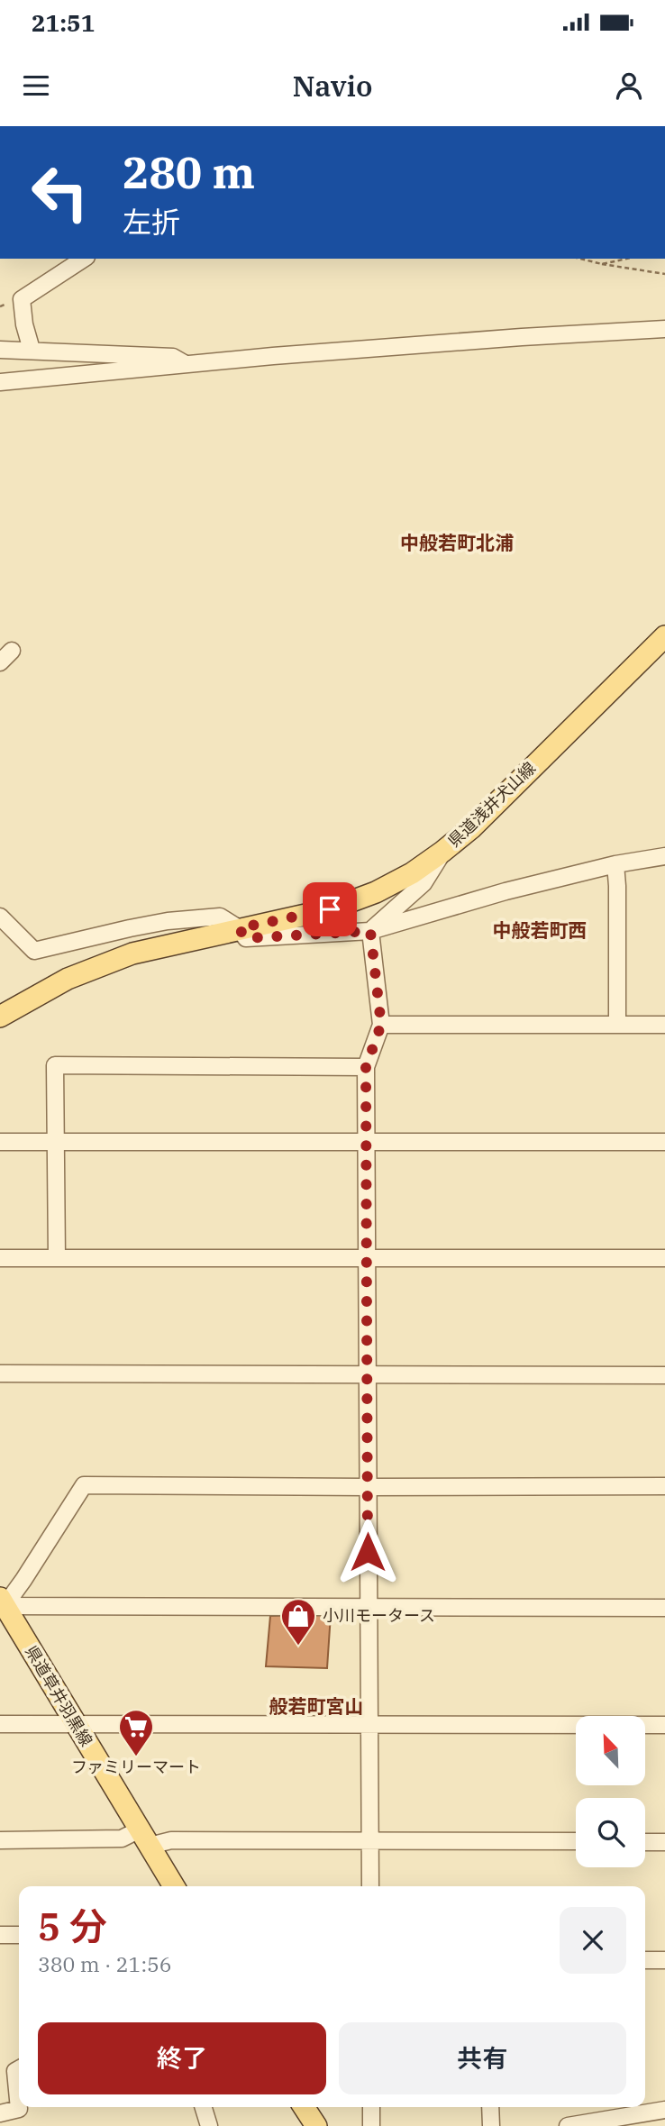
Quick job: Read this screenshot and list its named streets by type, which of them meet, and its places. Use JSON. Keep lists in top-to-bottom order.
{
  "streets": {
    "main road": ["県道浅井犬山線", "県道草井羽黒線"]
  },
  "districts": ["中般若町北浦", "中般若町西", "般若町宮山"],
  "places": {
    "shop": ["小川モータース"],
    "supermarket": ["ファミリーマート"]
  },
  "north": "top left",
  "page": {
    "status": "21:51",
    "header": "Navio",
    "turn": ["280 m", "左折"],
    "heading": ["5 分", "380 m · 21:56"],
    "buttons": ["終了", "共有"]
  }
}
